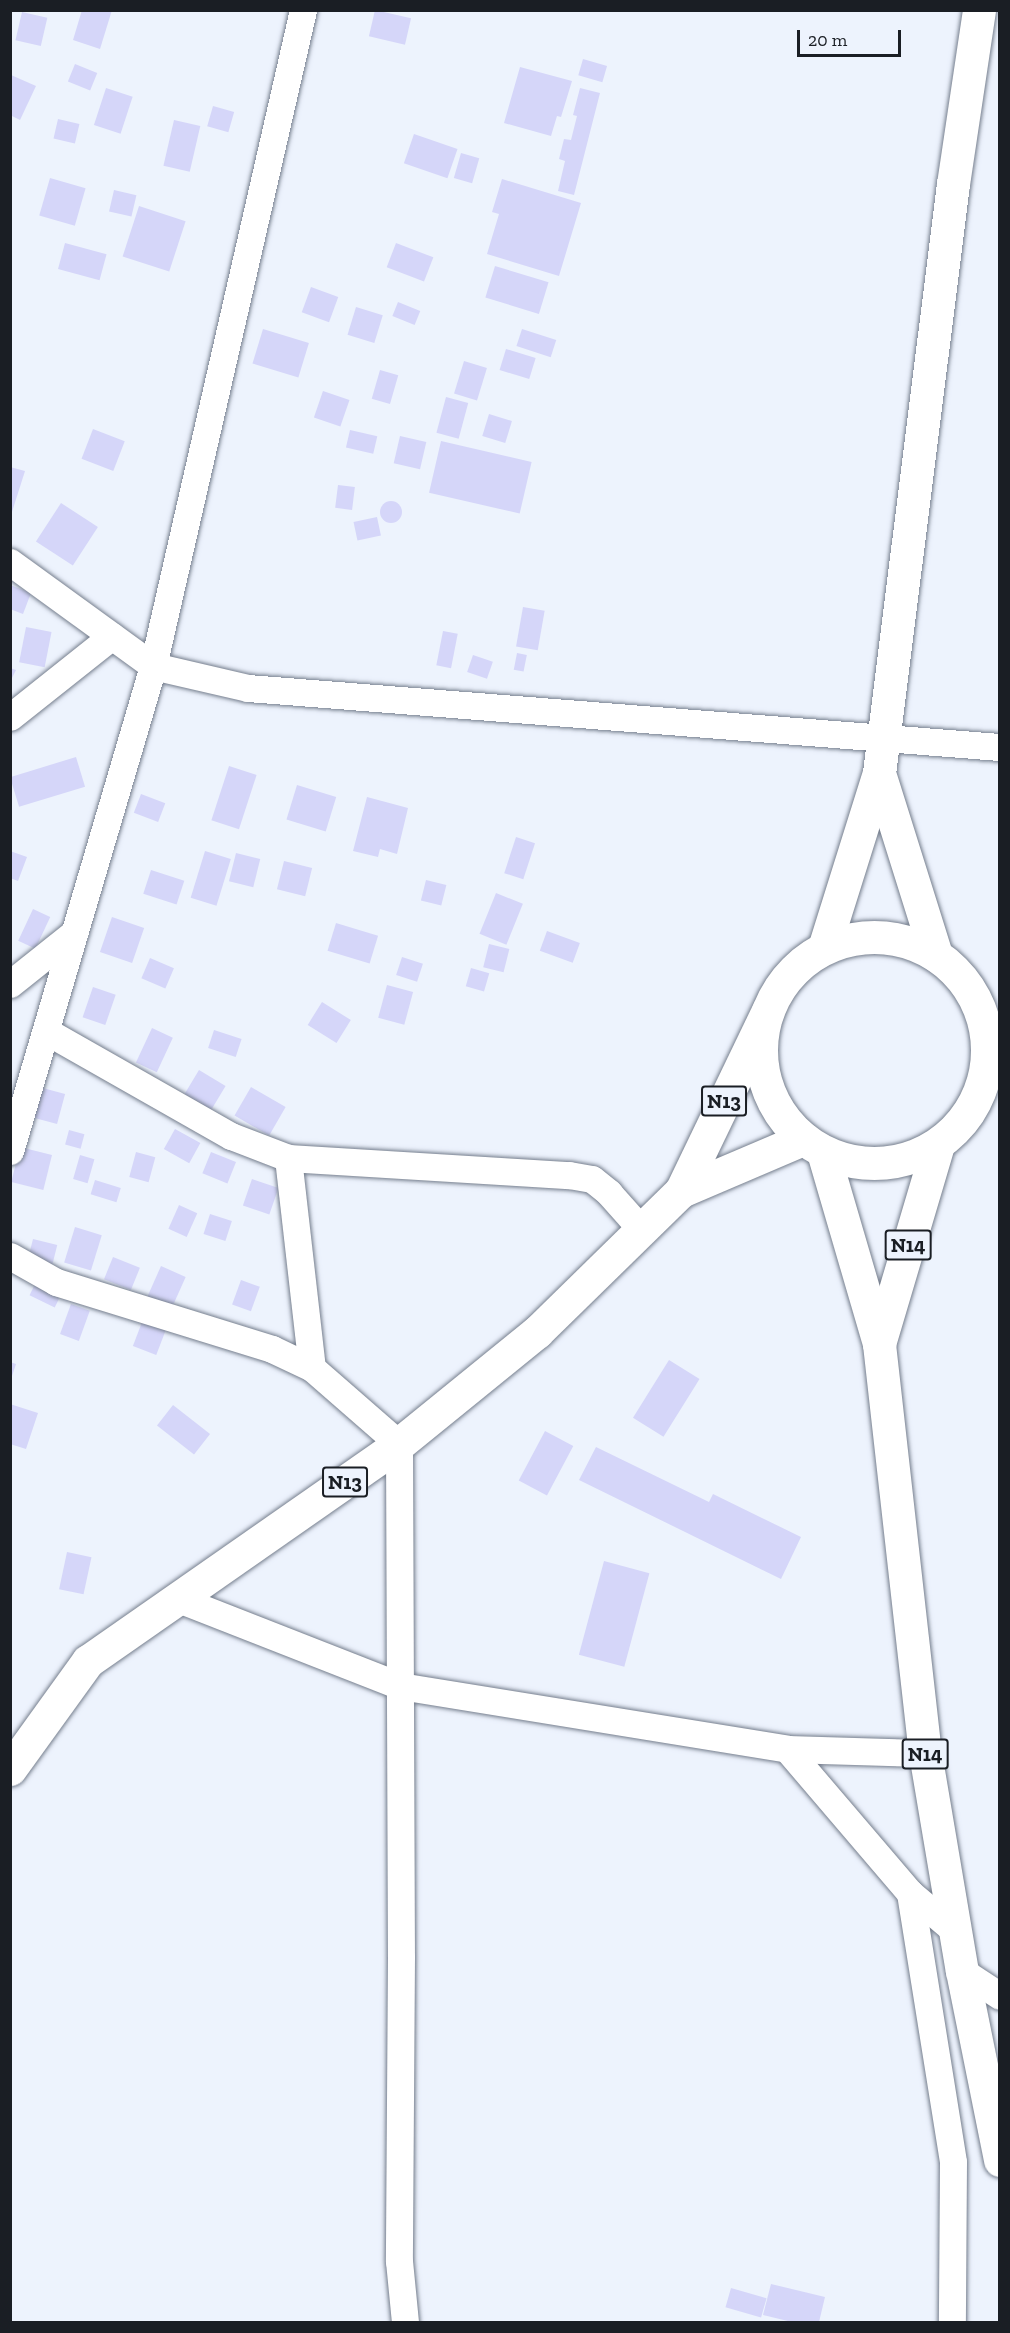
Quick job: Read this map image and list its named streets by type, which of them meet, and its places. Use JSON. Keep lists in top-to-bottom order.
{
  "streets": {
    "main road": ["N13", "N14"]
  },
  "crossings": [
    ["N13", "N14"]
  ],
  "scale_bar": "20 m"
}
